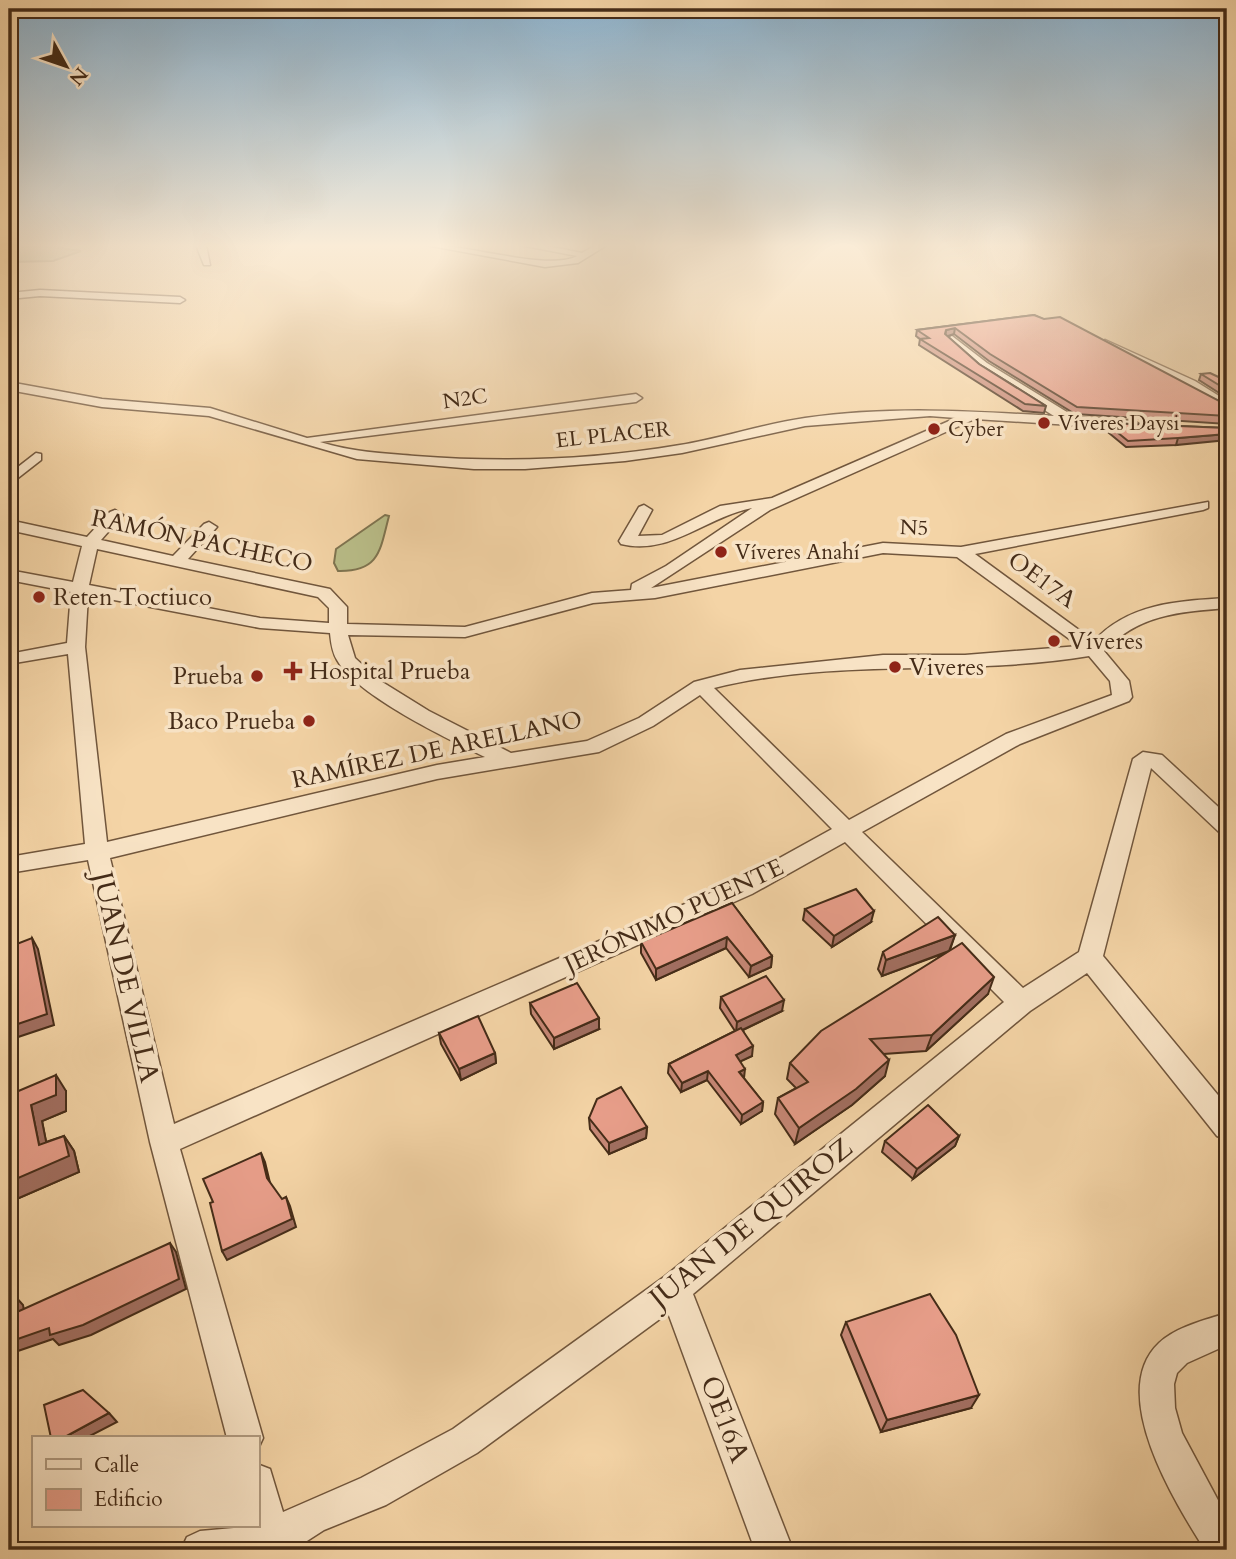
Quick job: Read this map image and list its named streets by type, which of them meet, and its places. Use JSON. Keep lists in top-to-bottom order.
{
  "streets": {
    "street": [
      "N2C",
      "EL PLACER",
      "N5",
      "RAMÓN PACHECO",
      "OE17A",
      "RAMÍREZ DE ARELLANO",
      "JERÓNIMO PUENTE",
      "JUAN DE VILLA",
      "JUAN DE QUIROZ",
      "OE16A"
    ]
  },
  "crossings": [
    ["N2C", "EL PLACER"],
    ["N5", "OE17A"],
    ["RAMÓN PACHECO", "RAMÍREZ DE ARELLANO"],
    ["RAMÓN PACHECO", "JUAN DE VILLA"],
    ["OE17A", "RAMÍREZ DE ARELLANO"],
    ["OE17A", "JERÓNIMO PUENTE"],
    ["RAMÍREZ DE ARELLANO", "JERÓNIMO PUENTE"],
    ["RAMÍREZ DE ARELLANO", "JUAN DE VILLA"],
    ["JERÓNIMO PUENTE", "JUAN DE VILLA"],
    ["JUAN DE QUIROZ", "OE16A"]
  ],
  "places": {
    "other": [
      "Víveres Daysi",
      "Cyber",
      "Víveres Anahí",
      "Reten Toctiuco",
      "Víveres",
      "Viveres",
      "Prueba",
      "Baco Prueba"
    ],
    "health": ["Hospital Prueba"]
  },
  "legend": ["Calle", "Edificio"],
  "north": "bottom right"
}
